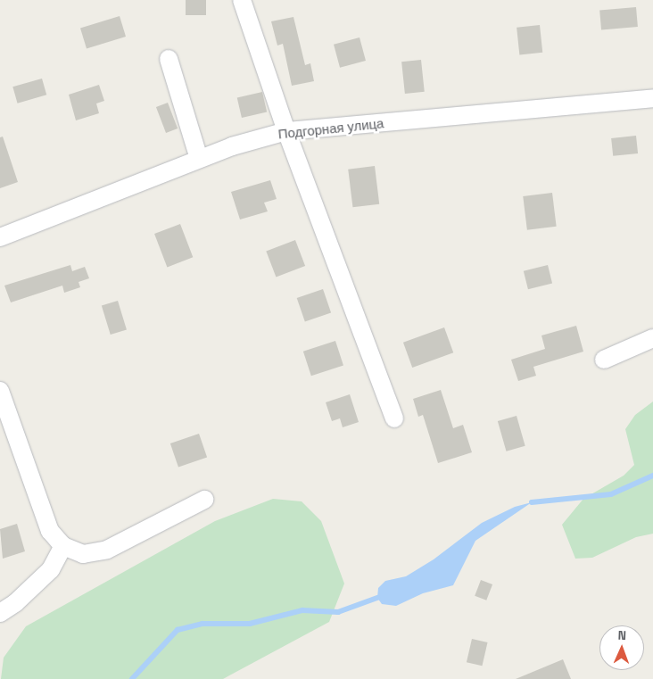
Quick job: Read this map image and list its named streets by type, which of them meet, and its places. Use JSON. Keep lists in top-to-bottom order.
{
  "streets": {
    "street": ["Подгорная улица"]
  },
  "north": "top"
}
